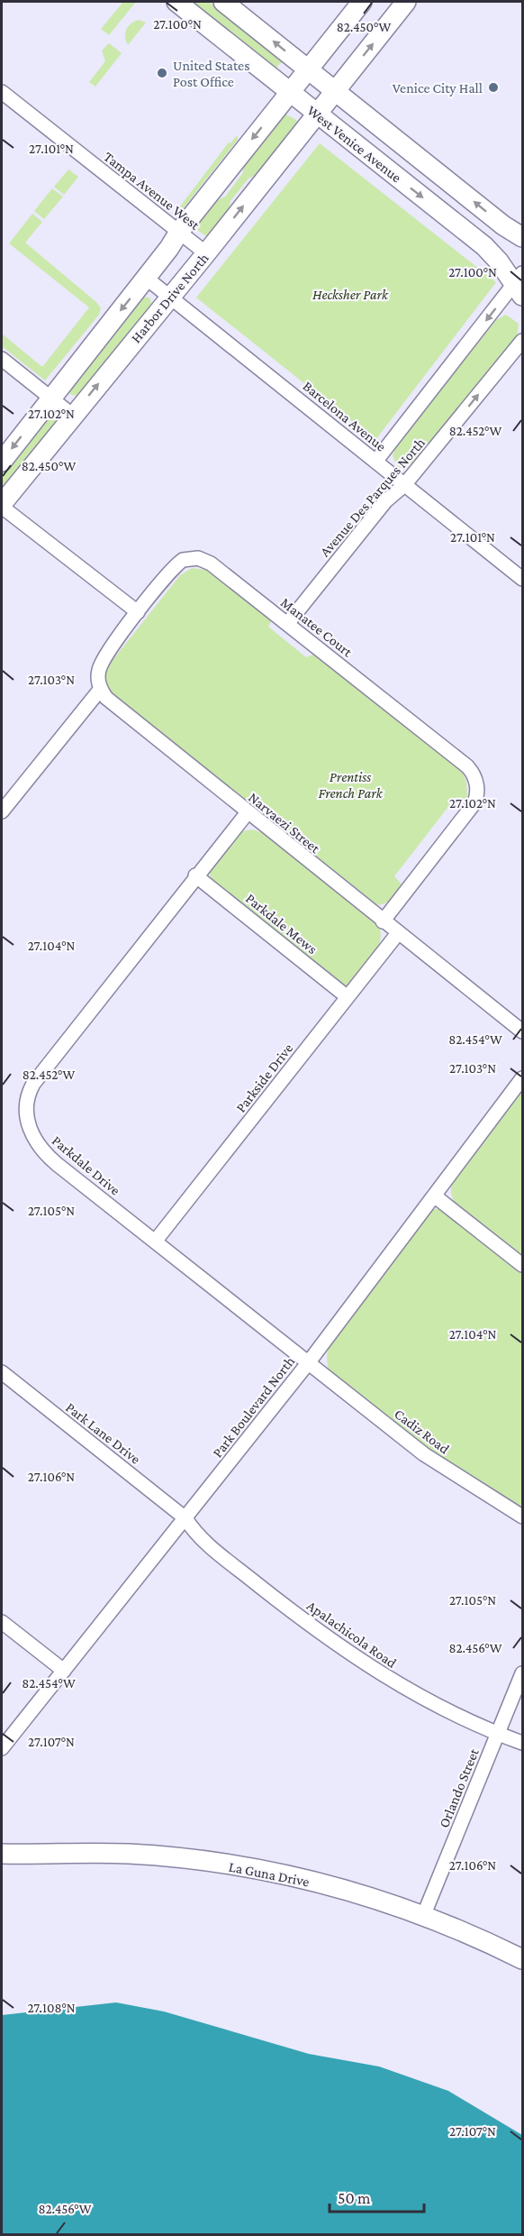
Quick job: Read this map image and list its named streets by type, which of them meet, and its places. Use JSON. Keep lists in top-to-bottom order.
{
  "streets": {
    "street": [
      "West Venice Avenue",
      "Tampa Avenue West",
      "Harbor Drive North",
      "Barcelona Avenue",
      "Avenue Des Parques North",
      "Manatee Court",
      "Narvaezi Street",
      "Parkdale Mews",
      "Parkside Drive",
      "Parkdale Drive",
      "Park Boulevard North",
      "Cadiz Road",
      "Park Lane Drive",
      "Apalachicola Road",
      "Orlando Street",
      "La Guna Drive"
    ]
  },
  "crossings": [
    ["West Venice Avenue", "Harbor Drive North"],
    ["West Venice Avenue", "Avenue Des Parques North"],
    ["Tampa Avenue West", "Harbor Drive North"],
    ["Harbor Drive North", "Barcelona Avenue"],
    ["Barcelona Avenue", "Avenue Des Parques North"],
    ["Avenue Des Parques North", "Manatee Court"],
    ["Manatee Court", "Narvaezi Street"],
    ["Narvaezi Street", "Parkside Drive"],
    ["Narvaezi Street", "Parkdale Drive"],
    ["Parkdale Mews", "Parkside Drive"],
    ["Parkdale Mews", "Parkdale Drive"],
    ["Parkside Drive", "Parkdale Drive"],
    ["Parkdale Drive", "Park Boulevard North"],
    ["Parkdale Drive", "Cadiz Road"],
    ["Park Boulevard North", "Cadiz Road"],
    ["Park Boulevard North", "Park Lane Drive"],
    ["Park Boulevard North", "Apalachicola Road"],
    ["Park Lane Drive", "Apalachicola Road"],
    ["Apalachicola Road", "Orlando Street"],
    ["Orlando Street", "La Guna Drive"]
  ],
  "parks": ["Hecksher Park", "Prentiss French Park"],
  "places": ["United States Post Office", "Venice City Hall"],
  "scale_bar": "50 m",
  "coordinates": [
    "27.100°N",
    "82.450°W",
    "27.101°N",
    "27.102°N",
    "82.452°W",
    "27.103°N",
    "27.104°N",
    "82.454°W",
    "27.105°N",
    "27.106°N",
    "82.456°W",
    "27.107°N",
    "27.108°N"
  ]
}
